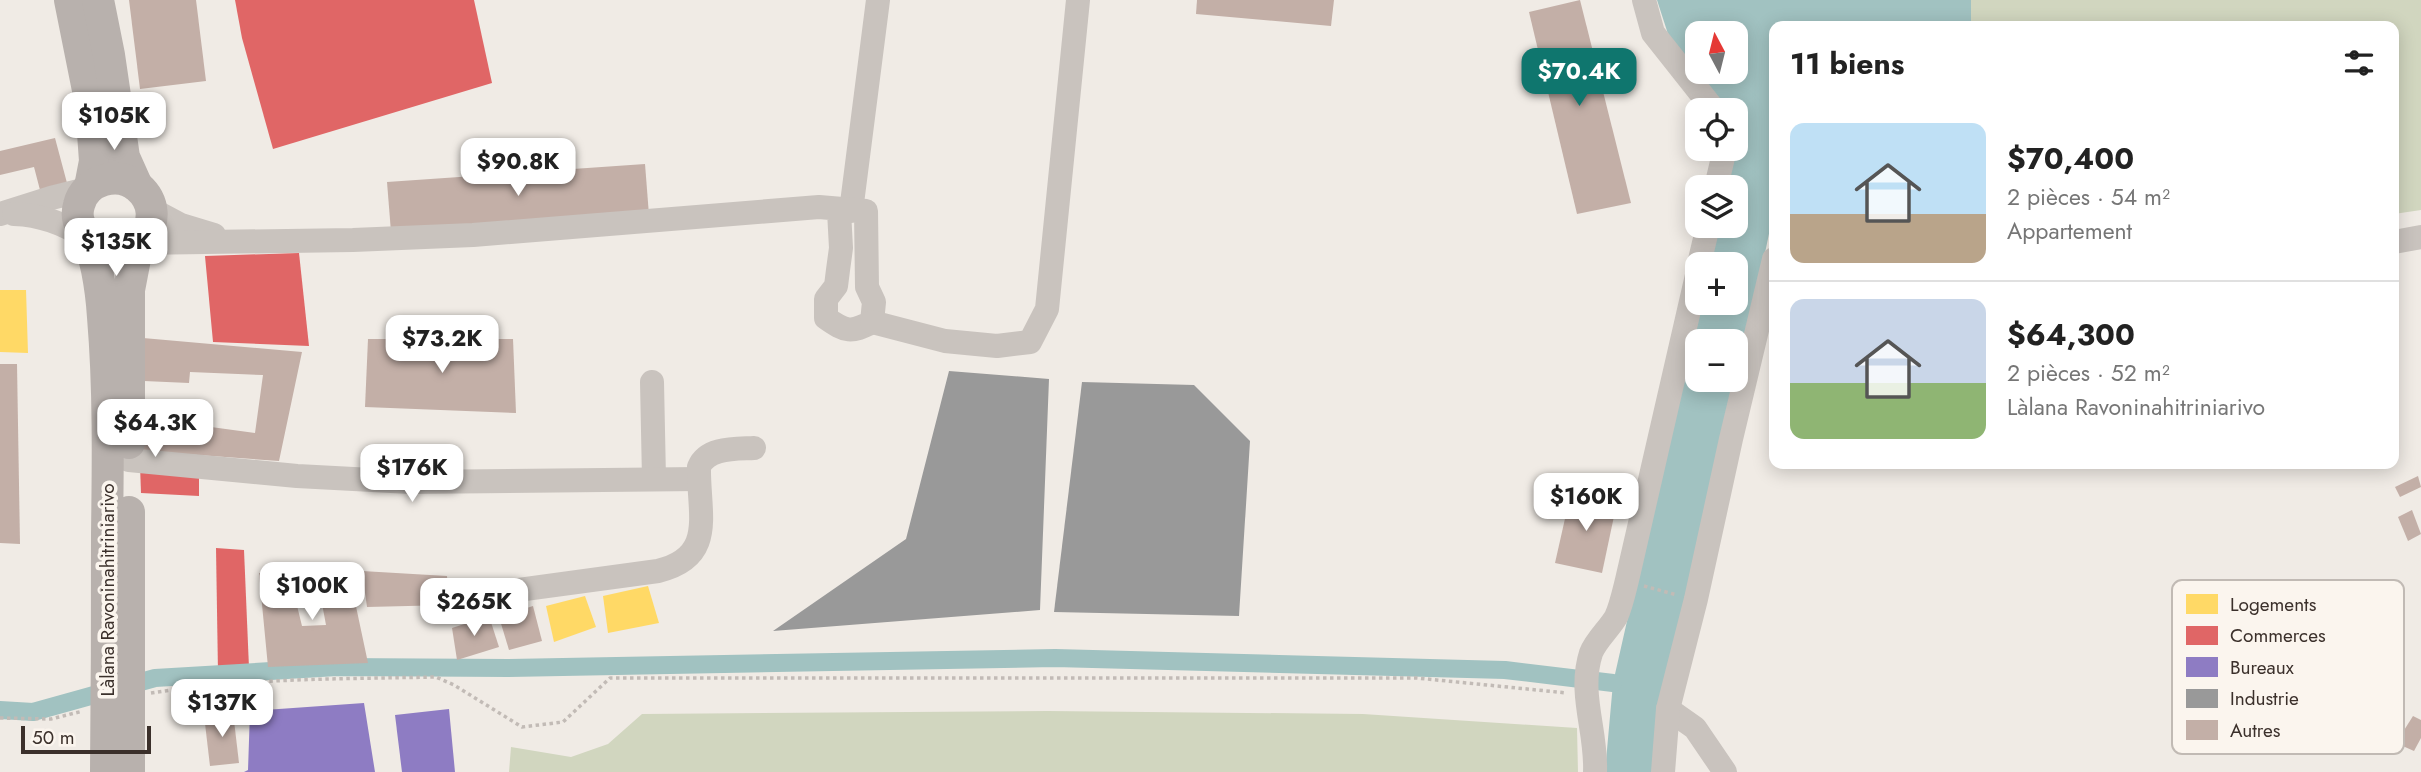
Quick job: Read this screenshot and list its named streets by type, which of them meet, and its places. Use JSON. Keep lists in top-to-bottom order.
{
  "streets": {
    "main road": ["Làlana Ravoninahitriniarivo"]
  },
  "legend": [
    "Logements",
    "Commerces",
    "Bureaux",
    "Industrie",
    "Autres"
  ],
  "scale_bar": "50 m",
  "north": "top",
  "page": {
    "map_buttons": ["+", "−"],
    "heading": "11 biens",
    "price": [
      "$70.4K",
      "$105K",
      "$90.8K",
      "$135K",
      "$73.2K",
      "$64.3K",
      "$176K",
      "$160K",
      "$100K",
      "$265K",
      "$137K"
    ],
    "list": [
      {
        "name": "$70,400",
        "note": "2 pièces · 54 m² · Appartement"
      },
      {
        "name": "$64,300",
        "note": "2 pièces · 52 m² · Làlana Ravoninahitriniarivo"
      }
    ],
    "scale": "50 m"
  }
}
